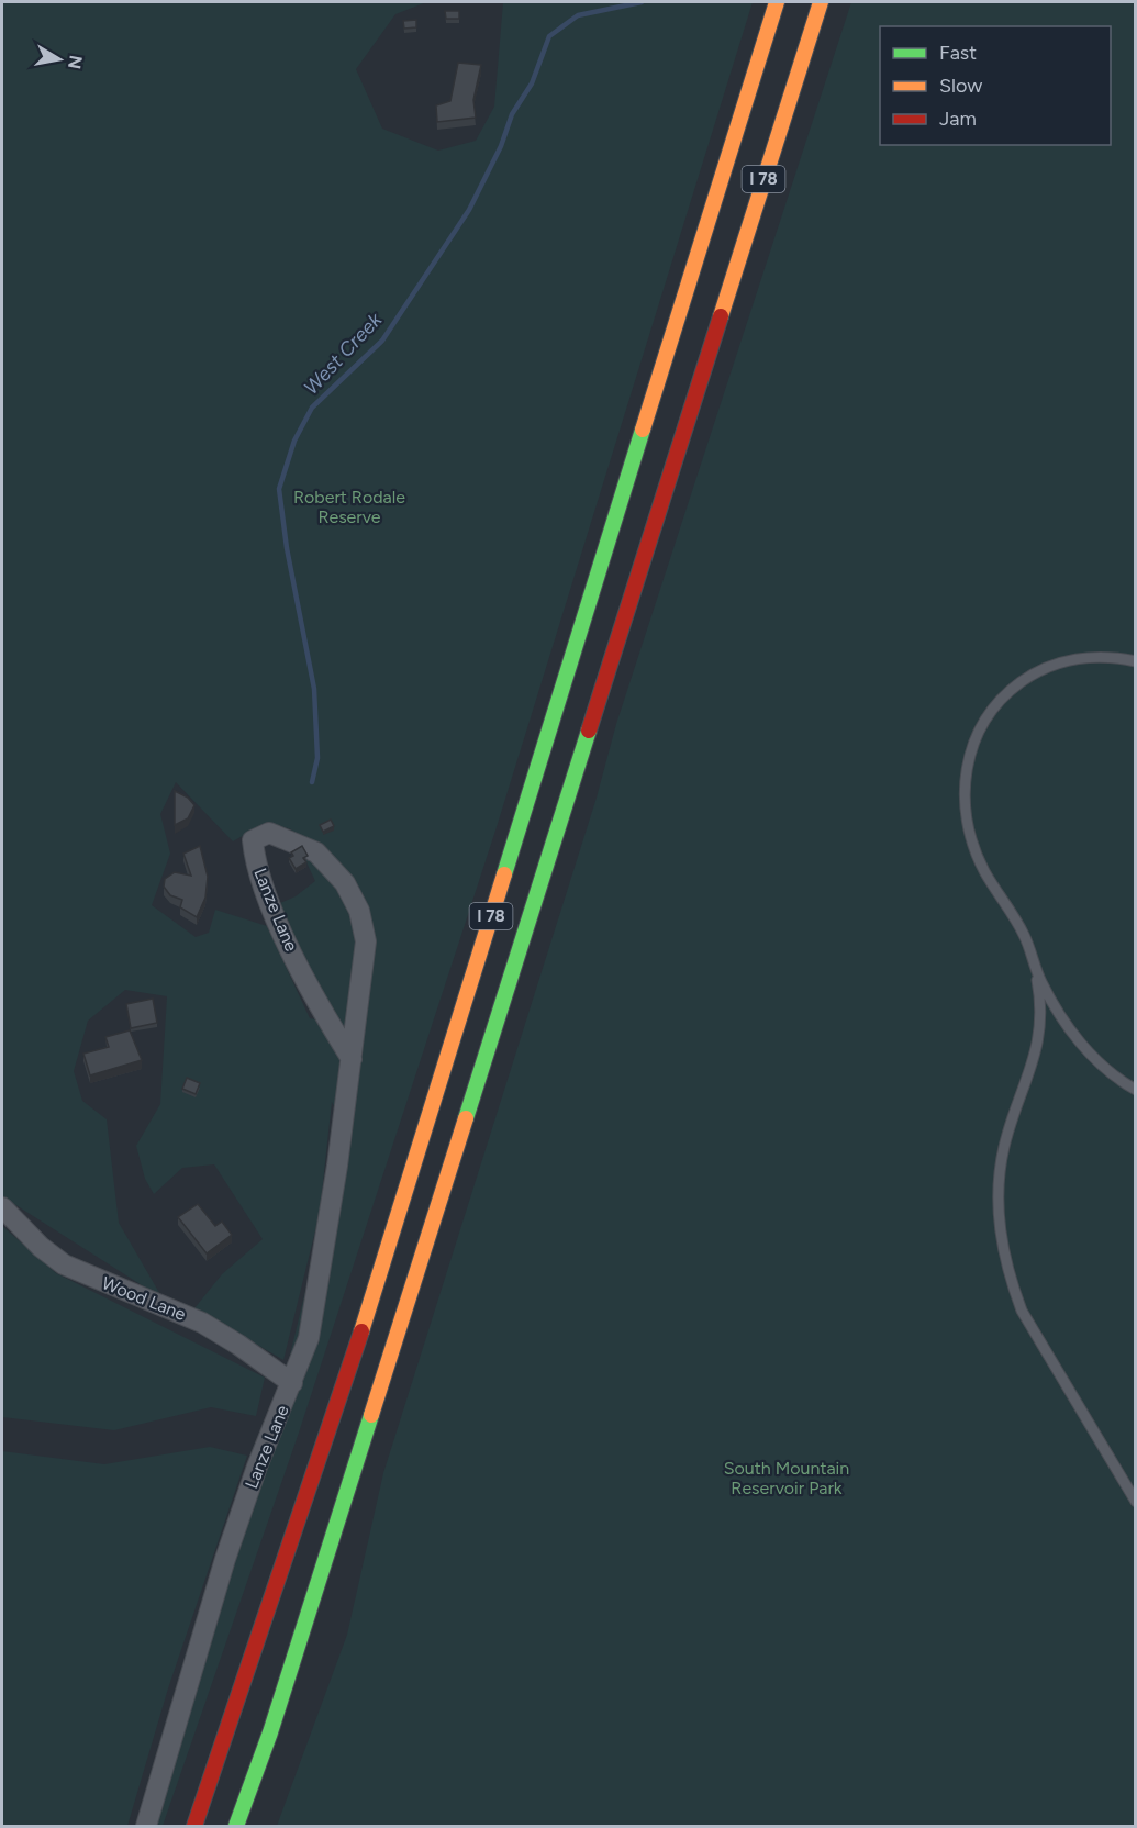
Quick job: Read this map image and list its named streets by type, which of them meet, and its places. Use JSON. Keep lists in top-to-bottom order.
{
  "streets": {
    "highway": ["I 78"],
    "street": ["Lanze Lane", "Wood Lane"]
  },
  "crossings": [
    ["Lanze Lane", "Wood Lane"]
  ],
  "water": ["West Creek"],
  "parks": ["Robert Rodale Reserve", "South Mountain Reservoir Park"],
  "legend": ["Fast", "Slow", "Jam"],
  "north": "right"
}
